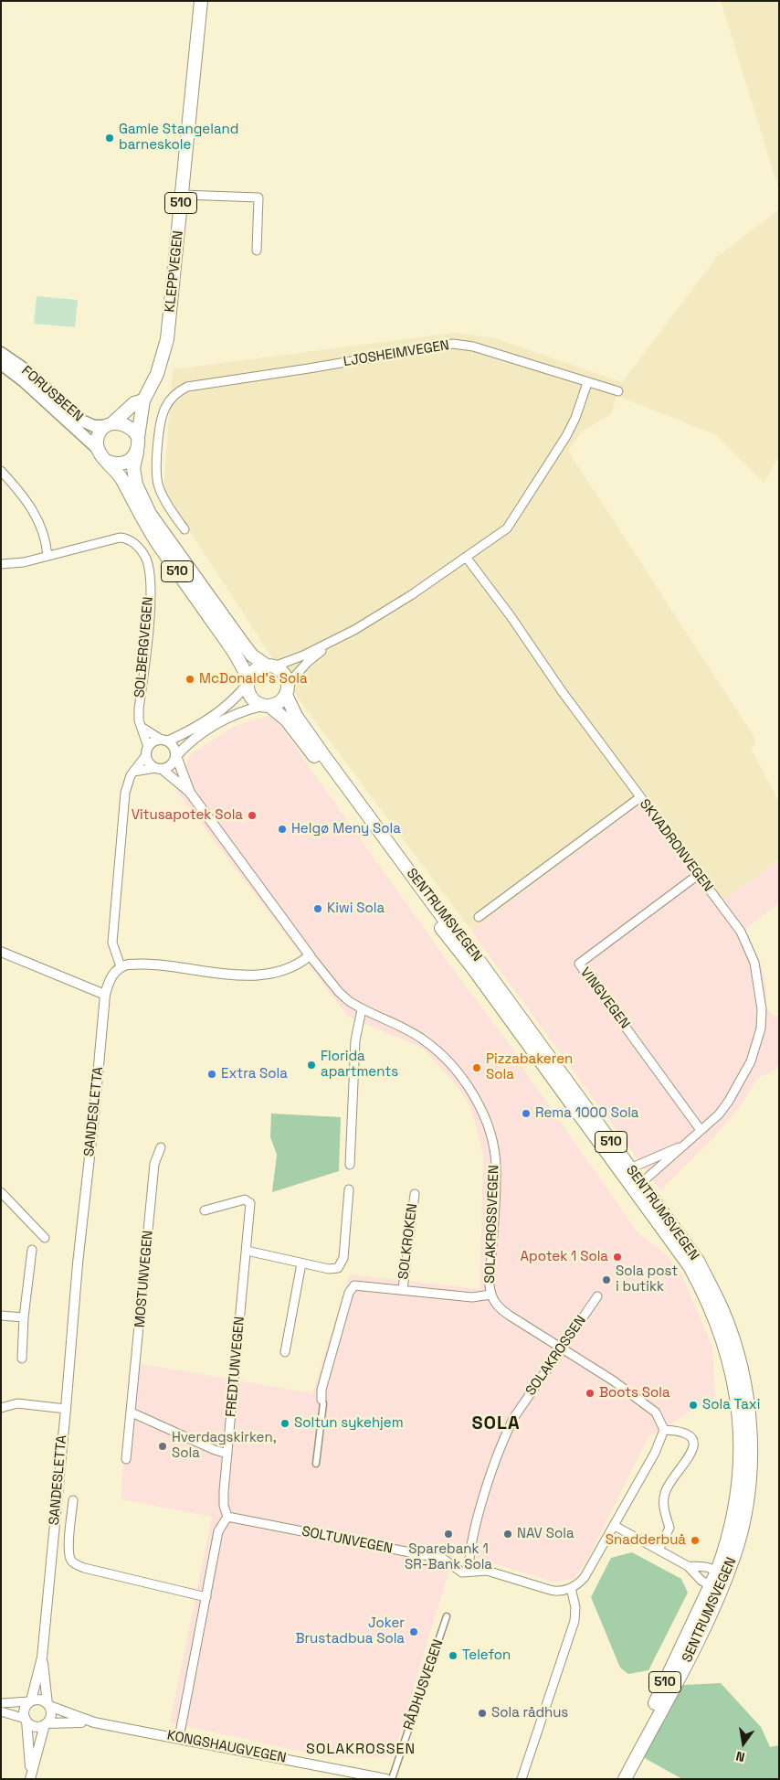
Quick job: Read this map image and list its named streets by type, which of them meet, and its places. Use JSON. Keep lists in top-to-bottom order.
{
  "streets": {
    "main road": [
      "510",
      "KLEPPVEGEN",
      "FORUSBEEN",
      "SENTRUMSVEGEN"
    ],
    "street": [
      "LJOSHEIMVEGEN",
      "SOLBERGVEGEN",
      "SKVADRONVEGEN",
      "VINGVEGEN",
      "SANDESLETTA",
      "SOLAKROSSVEGEN",
      "SOLKROKEN",
      "MOSTUNVEGEN",
      "SOLAKROSSEN",
      "FREDTUNVEGEN",
      "SOLTUNVEGEN",
      "RÅDHUSVEGEN",
      "KONGSHAUGVEGEN"
    ]
  },
  "crossings": [
    ["510", "KLEPPVEGEN"],
    ["510", "FORUSBEEN"],
    ["510", "SENTRUMSVEGEN"],
    ["KLEPPVEGEN", "FORUSBEEN"],
    ["KLEPPVEGEN", "SENTRUMSVEGEN"],
    ["FORUSBEEN", "SENTRUMSVEGEN"],
    ["SKVADRONVEGEN", "SENTRUMSVEGEN"],
    ["SKVADRONVEGEN", "VINGVEGEN"],
    ["SANDESLETTA", "KONGSHAUGVEGEN"],
    ["SOLAKROSSVEGEN", "SOLKROKEN"],
    ["SOLAKROSSVEGEN", "SOLAKROSSEN"],
    ["SOLAKROSSEN", "SOLTUNVEGEN"],
    ["FREDTUNVEGEN", "SOLTUNVEGEN"]
  ],
  "districts": ["SOLA", "SOLAKROSSEN"],
  "places": [
    "Gamle Stangeland barneskole",
    "McDonald's Sola",
    "Vitusapotek Sola",
    "Helgø Meny Sola",
    "Kiwi Sola",
    "Florida apartments",
    "Pizzabakeren Sola",
    "Extra Sola",
    "Rema 1000 Sola",
    "Apotek 1 Sola",
    "Sola post i butikk",
    "Boots Sola",
    "Sola Taxi",
    "Soltun sykehjem",
    "Hverdagskirken, Sola",
    "Sparebank 1 SR-Bank Sola",
    "NAV Sola",
    "Snadderbuå",
    "Joker Brustadbua Sola",
    "Telefon",
    "Sola rådhus"
  ],
  "north": "bottom"
}
